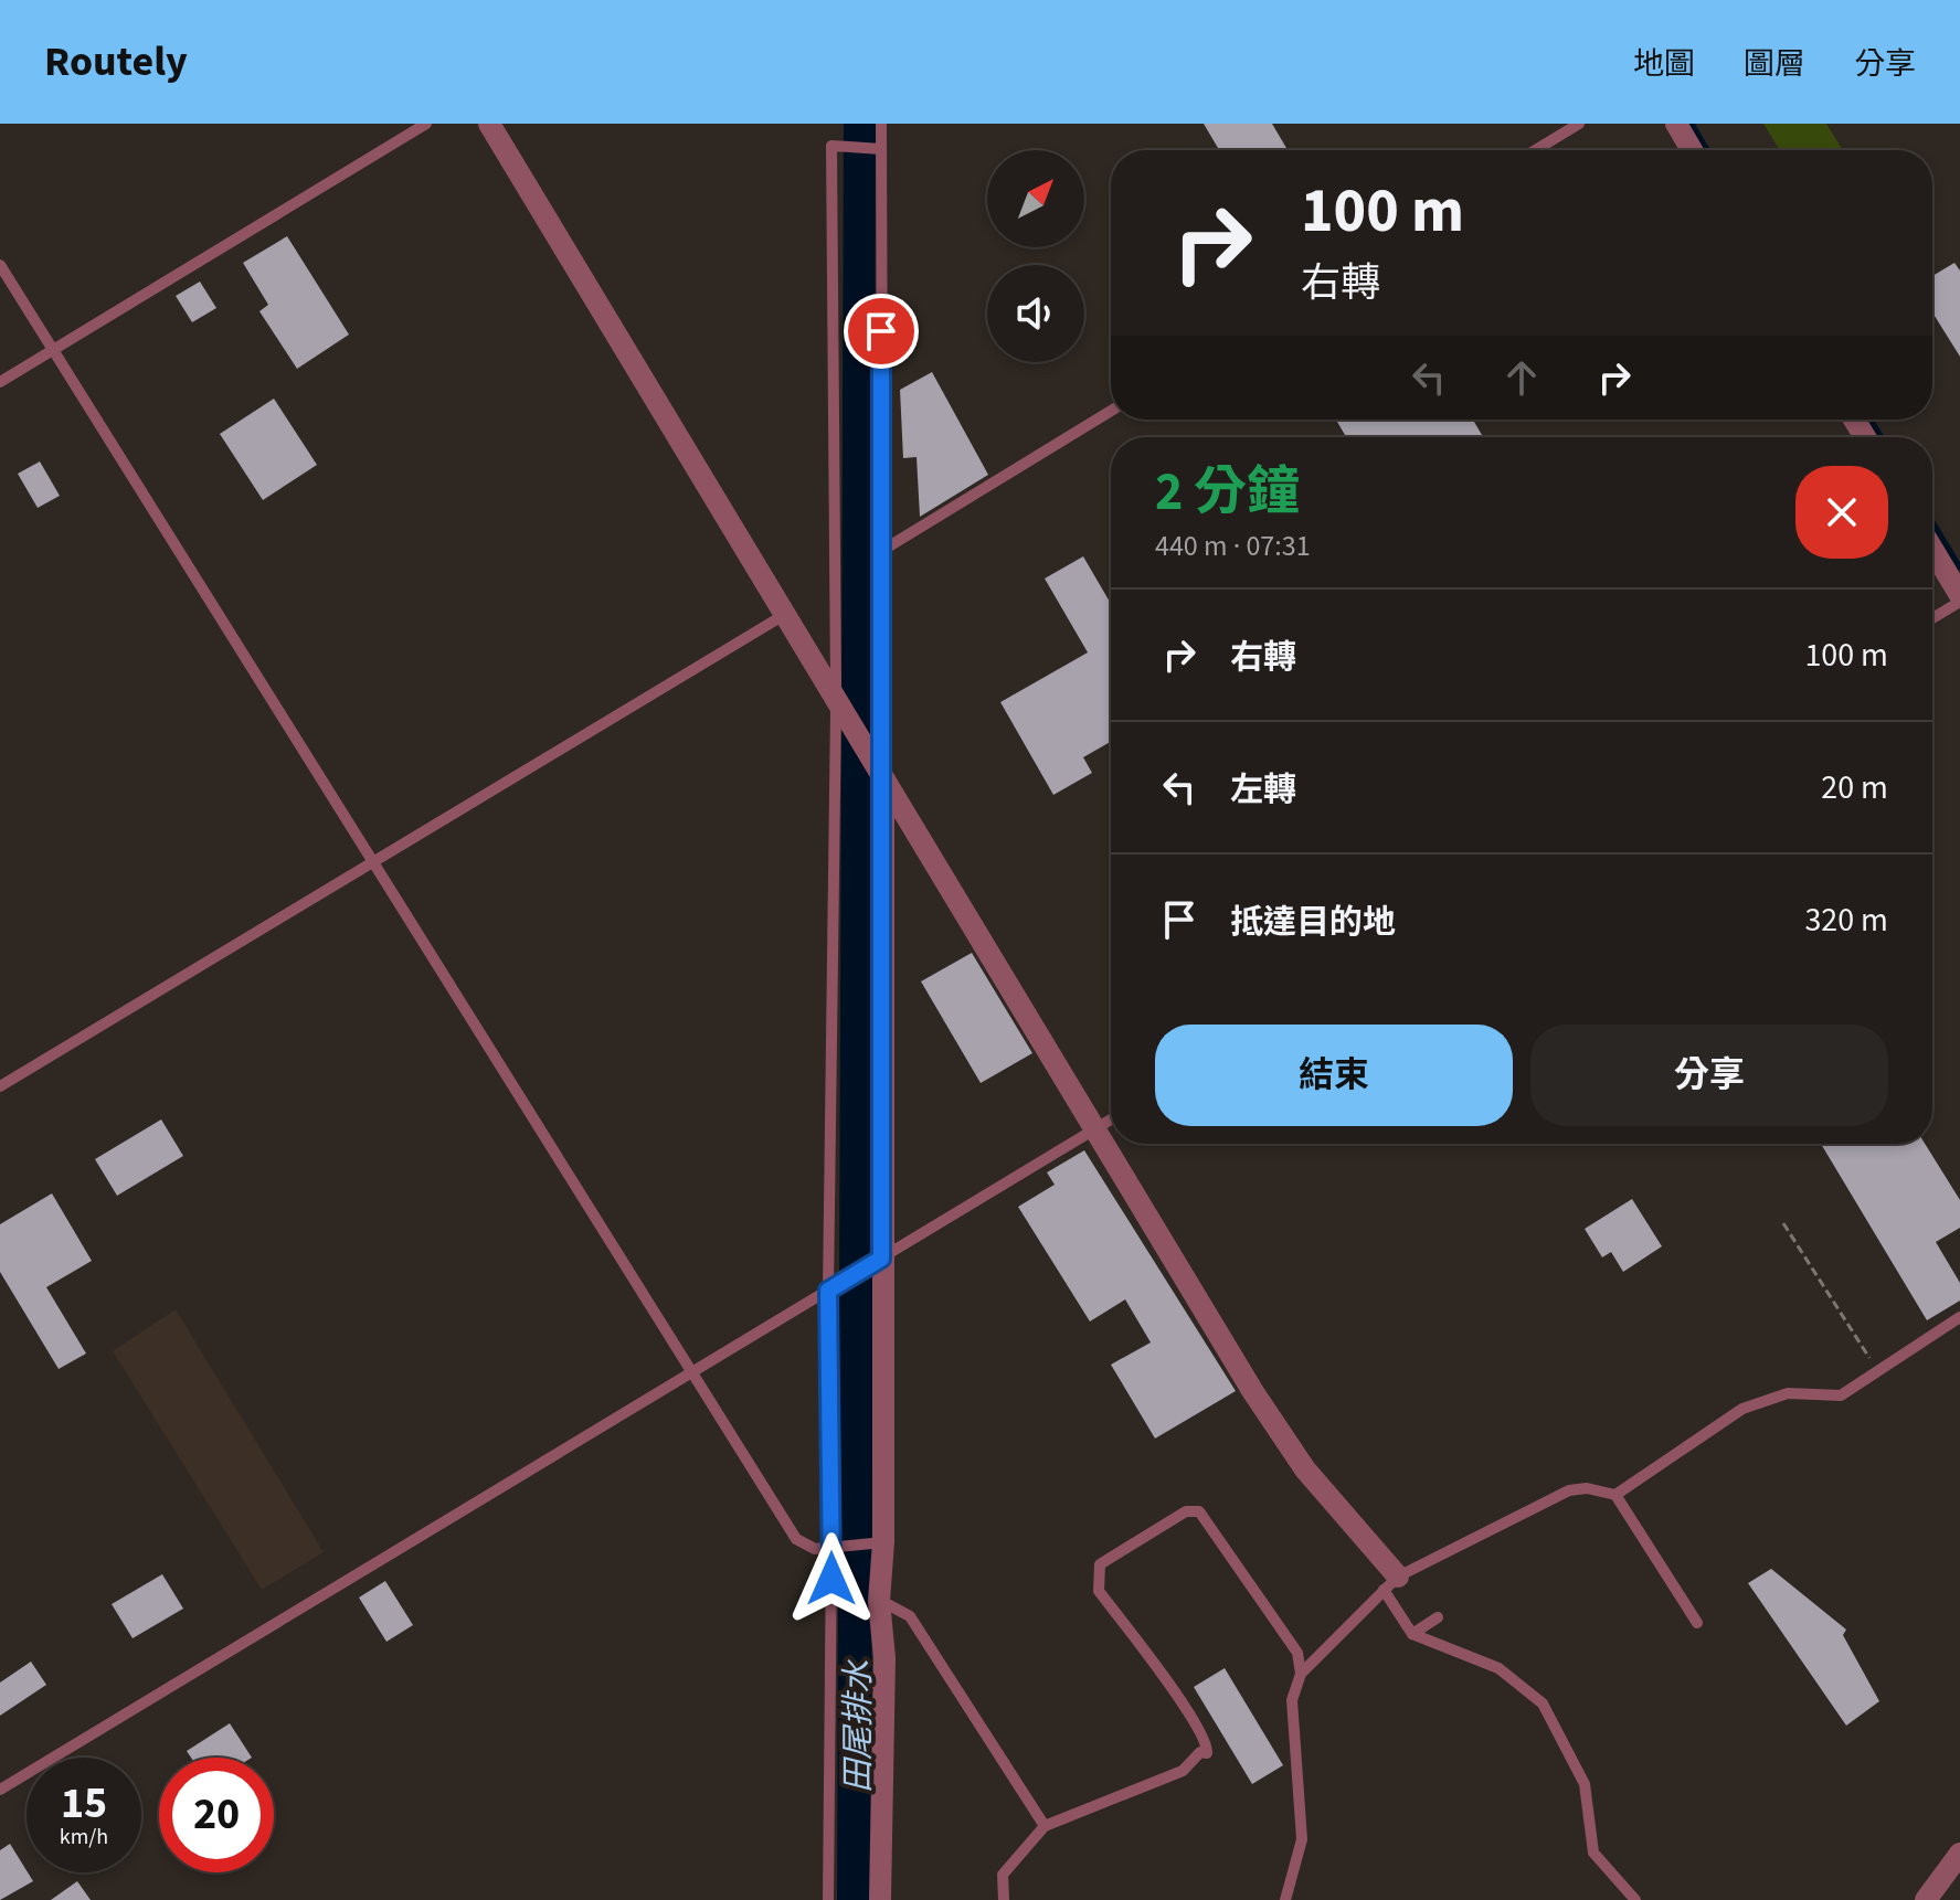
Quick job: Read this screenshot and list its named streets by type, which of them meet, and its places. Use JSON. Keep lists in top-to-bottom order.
{
  "water": ["田尾排水"],
  "north": "top right",
  "page": {
    "header": "Routely",
    "nav": ["地圖", "圖層", "分享"],
    "turn": ["100 m", "右轉"],
    "heading": ["2 分鐘", "440 m · 07:31"],
    "list": [
      {
        "name": "右轉",
        "value": "100 m"
      },
      {
        "name": "左轉",
        "value": "20 m"
      },
      {
        "name": "抵達目的地",
        "value": "320 m"
      }
    ],
    "buttons": ["結束", "分享"],
    "speed": "15 km/h",
    "limit": "20"
  }
}
